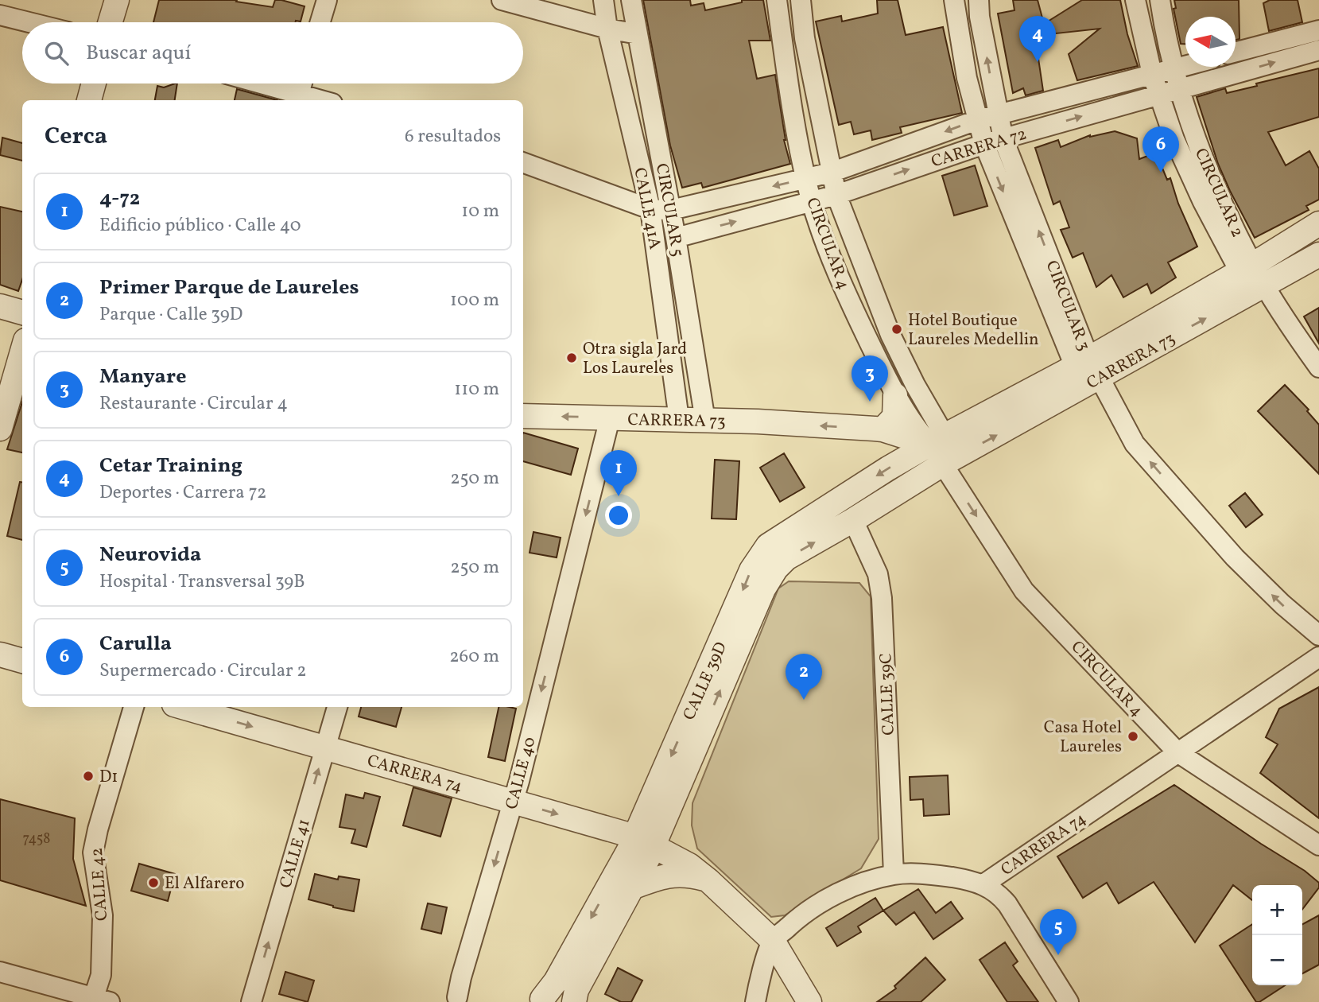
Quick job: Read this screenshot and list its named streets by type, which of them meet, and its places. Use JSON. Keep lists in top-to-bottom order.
{
  "streets": {
    "street": [
      "CARRERA 72",
      "CIRCULAR 2",
      "CALLE 41A",
      "CIRCULAR 5",
      "CIRCULAR 4",
      "CIRCULAR 3",
      "CARRERA 73",
      "CALLE 39D",
      "CALLE 39C",
      "CARRERA 74",
      "CALLE 40",
      "CALLE 41",
      "CALLE 42"
    ]
  },
  "crossings": [
    ["CARRERA 72", "CIRCULAR 2"],
    ["CARRERA 72", "CALLE 41A"],
    ["CARRERA 72", "CIRCULAR 5"],
    ["CARRERA 72", "CIRCULAR 4"],
    ["CARRERA 72", "CIRCULAR 3"],
    ["CIRCULAR 2", "CARRERA 73"],
    ["CALLE 41A", "CARRERA 73"],
    ["CIRCULAR 5", "CARRERA 73"],
    ["CIRCULAR 4", "CARRERA 73"],
    ["CIRCULAR 4", "CALLE 39D"],
    ["CIRCULAR 4", "CARRERA 74"],
    ["CIRCULAR 3", "CARRERA 73"],
    ["CARRERA 73", "CALLE 39D"],
    ["CARRERA 73", "CALLE 40"],
    ["CALLE 39D", "CALLE 39C"],
    ["CALLE 39D", "CARRERA 74"],
    ["CALLE 39C", "CARRERA 74"],
    ["CARRERA 74", "CALLE 40"],
    ["CARRERA 74", "CALLE 41"]
  ],
  "one_way": ["CALLE 40", "CALLE 41"],
  "places": [
    "Hotel Boutique Laureles Medellin",
    "Otra sigla Jard Los Laureles",
    "Casa Hotel Laureles",
    "D1",
    "El Alfarero"
  ],
  "house_numbers": ["7458"],
  "north": "left",
  "page": {
    "pins": [
      "4",
      "6",
      "3",
      "1",
      "2",
      "5"
    ],
    "search": "Buscar aquí",
    "heading": ["Cerca", "6 resultados"],
    "list": [
      {
        "mark": "1",
        "name": "4-72",
        "note": "Edificio público · Calle 40",
        "value": "10 m"
      },
      {
        "mark": "2",
        "name": "Primer Parque de Laureles",
        "note": "Parque · Calle 39D",
        "value": "100 m"
      },
      {
        "mark": "3",
        "name": "Manyare",
        "note": "Restaurante · Circular 4",
        "value": "110 m"
      },
      {
        "mark": "4",
        "name": "Cetar Training",
        "note": "Deportes · Carrera 72",
        "value": "250 m"
      },
      {
        "mark": "5",
        "name": "Neurovida",
        "note": "Hospital · Transversal 39B",
        "value": "250 m"
      },
      {
        "mark": "6",
        "name": "Carulla",
        "note": "Supermercado · Circular 2",
        "value": "260 m"
      }
    ],
    "map_buttons": ["+", "−"]
  }
}
